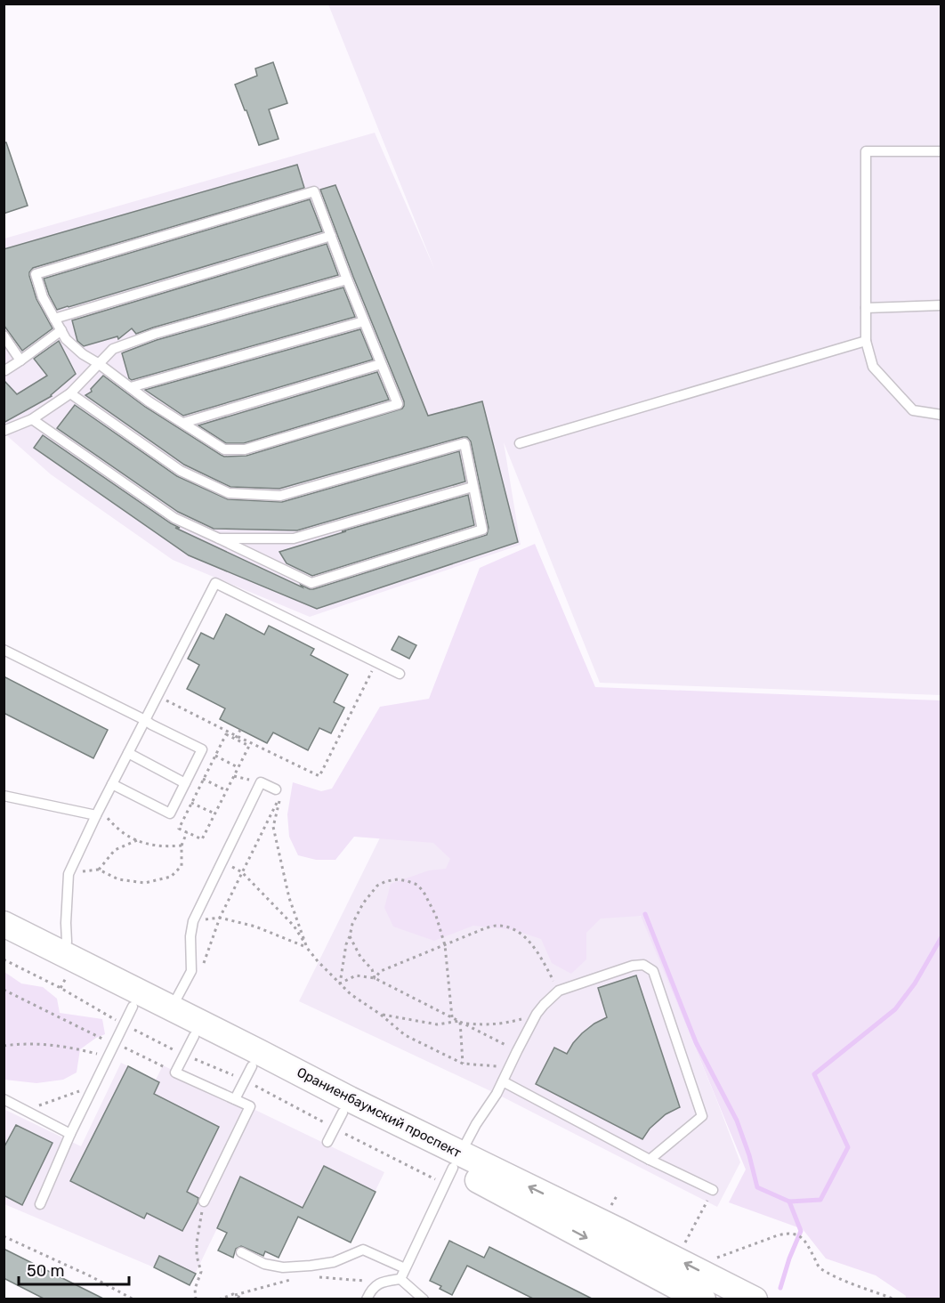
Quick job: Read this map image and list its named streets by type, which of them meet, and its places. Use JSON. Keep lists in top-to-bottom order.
{
  "streets": {
    "main road": ["Ораниенбаумский проспект"]
  },
  "scale_bar": "50 m"
}
